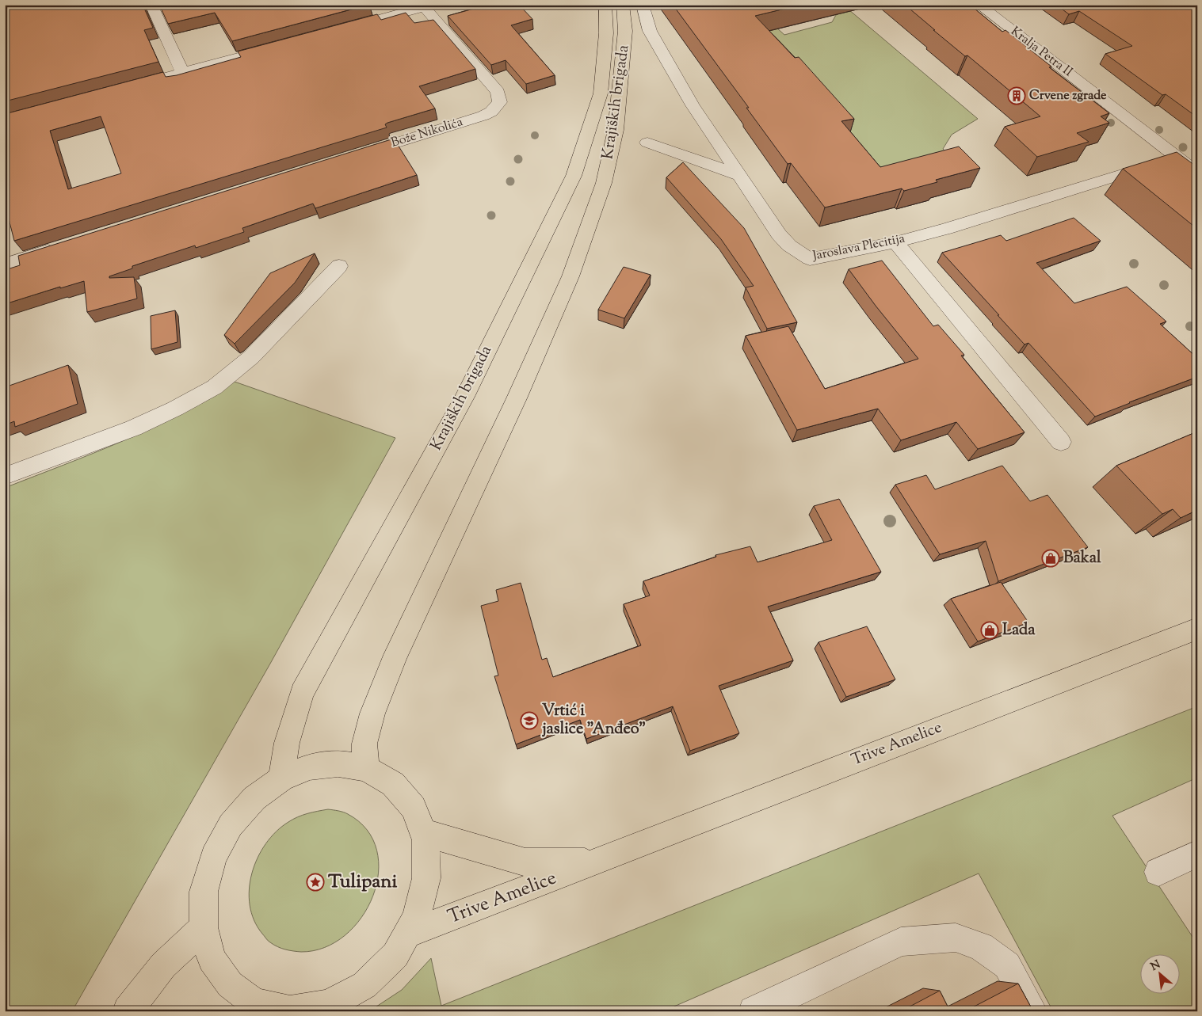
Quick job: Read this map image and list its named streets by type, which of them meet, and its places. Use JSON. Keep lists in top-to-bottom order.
{
  "streets": {
    "main road": ["Krajiških brigada", "Trive Amelice"],
    "street": ["Kralja Petra II", "Bože Nikolića", "Jaroslava Plecitija"]
  },
  "crossings": [
    ["Kralja Petra II", "Jaroslava Plecitija"]
  ],
  "places": {
    "building": ["Crvene zgrade"],
    "shop": ["Bakal", "Lada"],
    "school or university": ["Vrtić i jaslice \"Anđeo\""],
    "place": ["Tulipani"]
  },
  "north": "top left"
}
